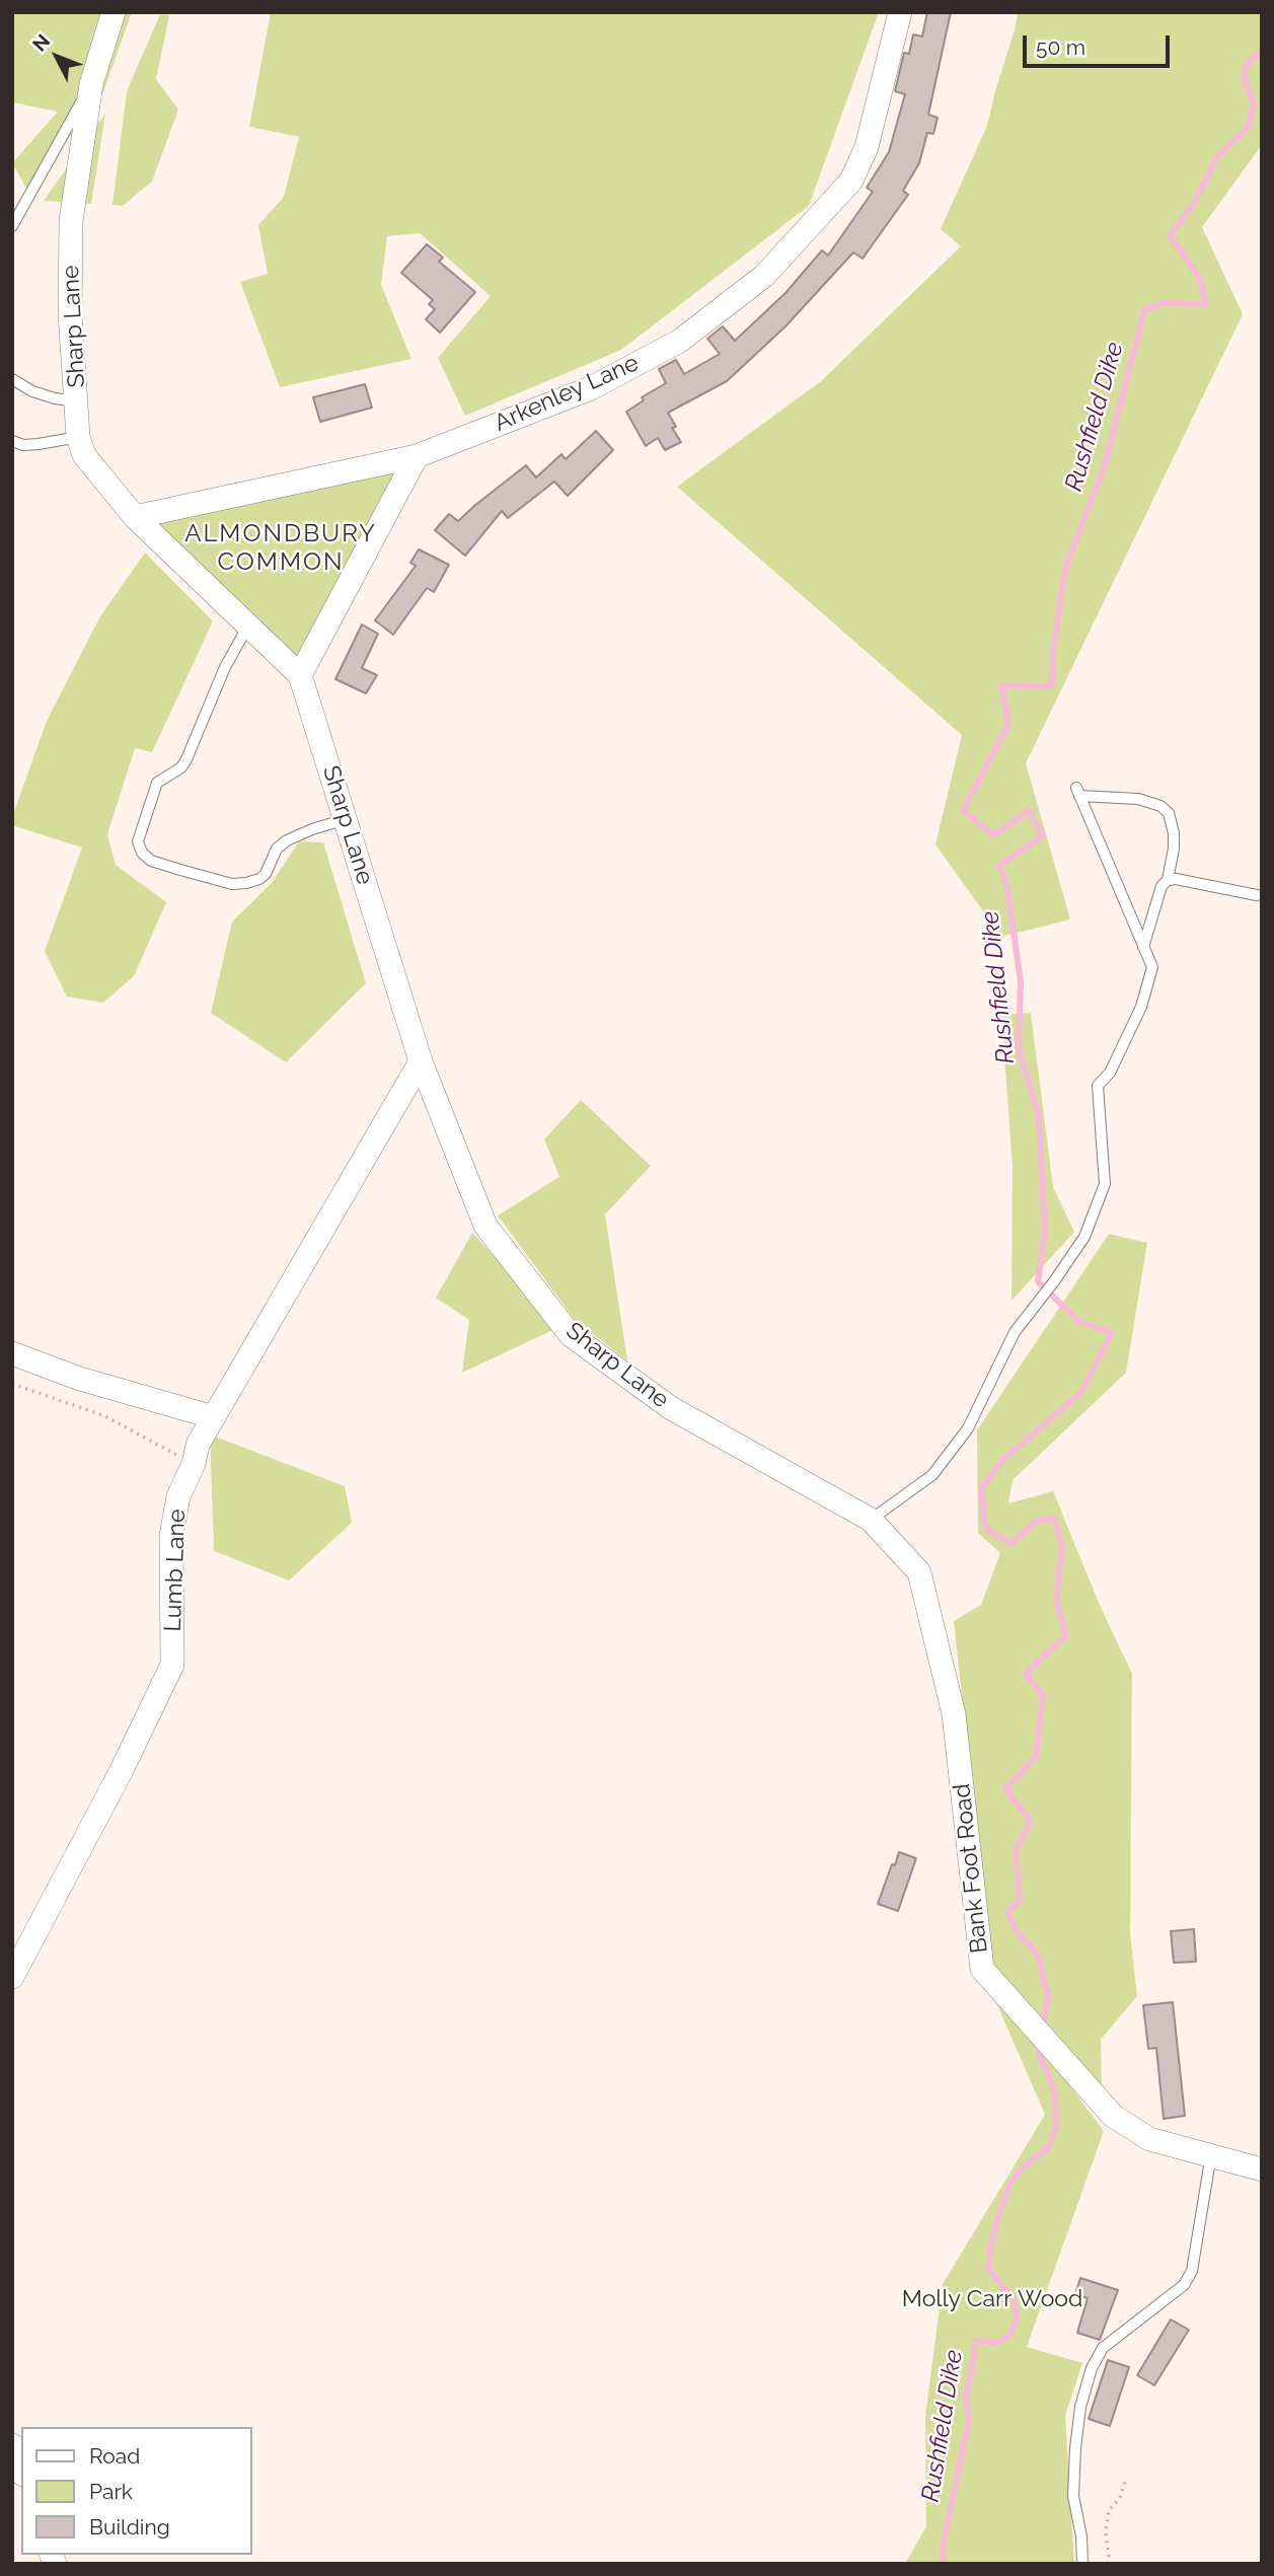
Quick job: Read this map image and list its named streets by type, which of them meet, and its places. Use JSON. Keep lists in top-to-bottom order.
{
  "streets": {
    "street": [
      "Sharp Lane",
      "Arkenley Lane",
      "Lumb Lane",
      "Bank Foot Road"
    ]
  },
  "crossings": [
    ["Sharp Lane", "Arkenley Lane"],
    ["Sharp Lane", "Lumb Lane"],
    ["Sharp Lane", "Bank Foot Road"]
  ],
  "districts": ["ALMONDBURY COMMON"],
  "water": ["Rushfield Dike"],
  "parks": ["Molly Carr Wood"],
  "legend": ["Road", "Park", "Building"],
  "scale_bar": "50 m",
  "north": "top left"
}
